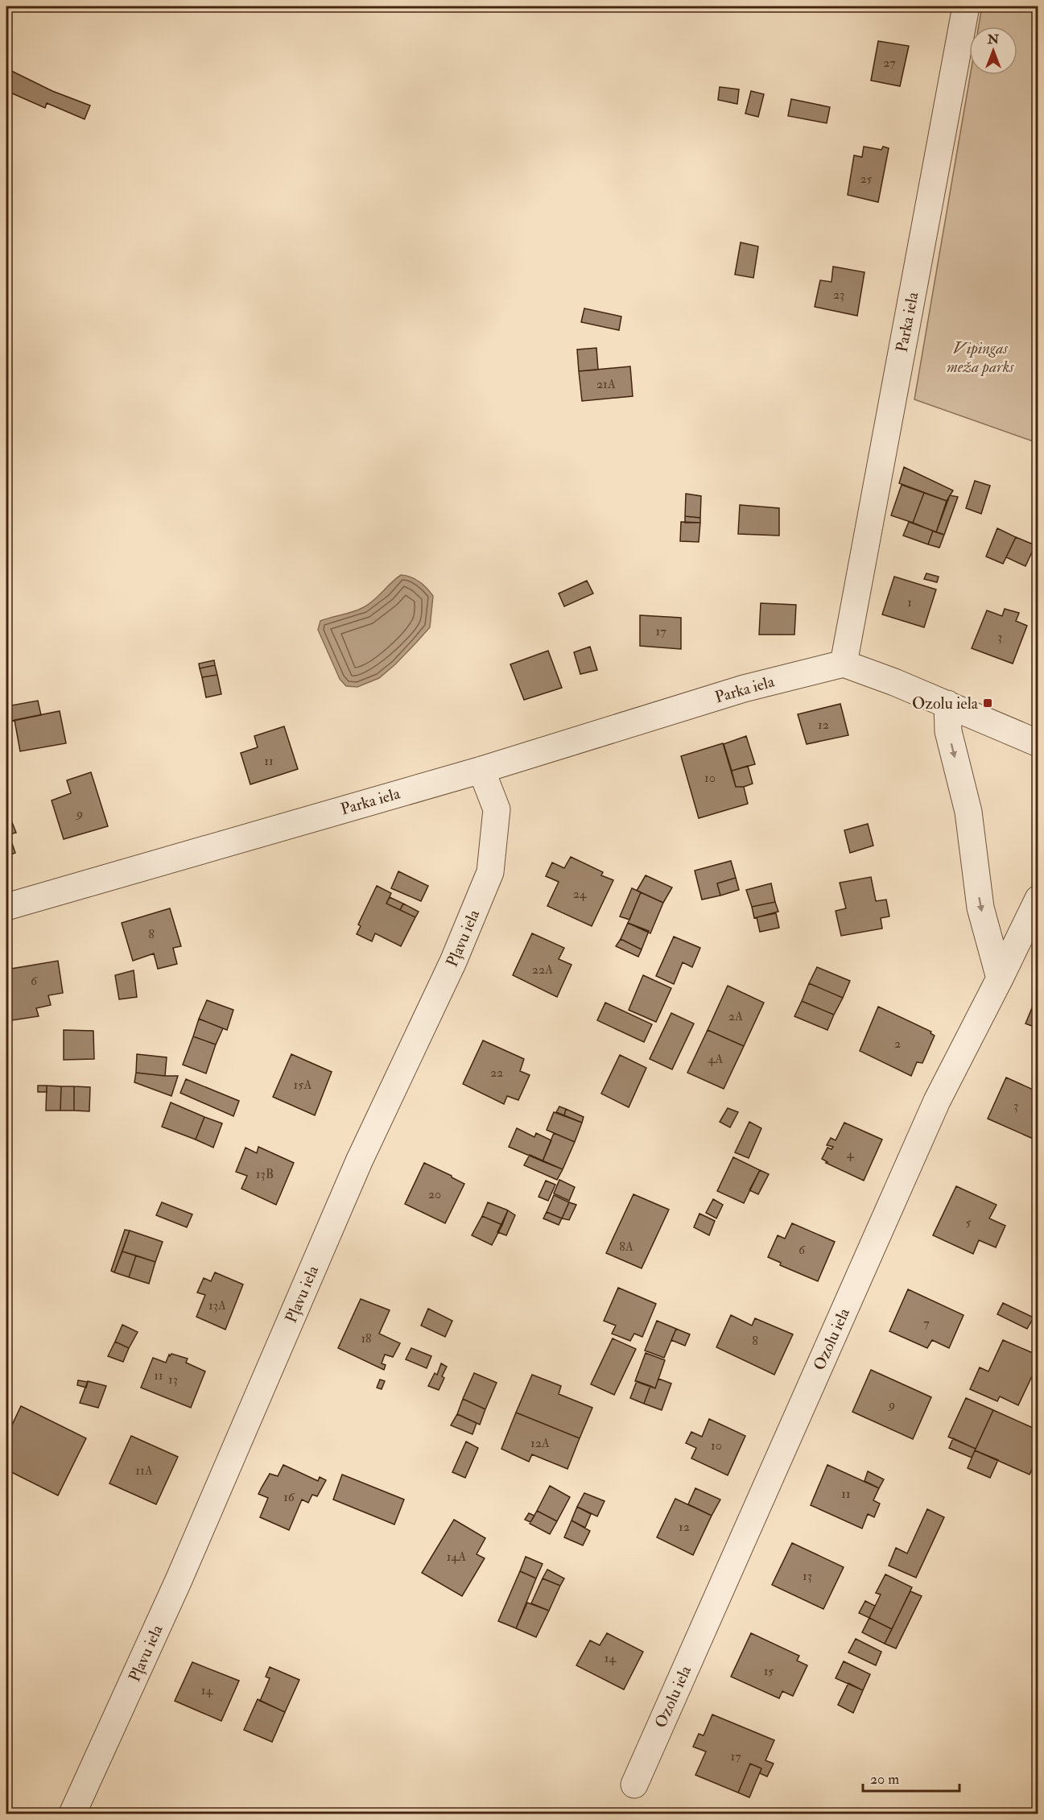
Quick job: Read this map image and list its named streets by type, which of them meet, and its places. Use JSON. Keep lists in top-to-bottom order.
{
  "streets": {
    "street": ["Parka iela", "Pļavu iela", "Ozolu iela"]
  },
  "crossings": [
    ["Parka iela", "Pļavu iela"]
  ],
  "parks": ["Vipingas meža parks"],
  "places": {
    "transit": ["Ozolu iela"]
  },
  "house_numbers": [
    "27",
    "25",
    "23",
    "21A",
    "1",
    "17",
    "3",
    "12",
    "11",
    "10",
    "9",
    "24",
    "8",
    "22A",
    "6",
    "2A",
    "2",
    "4A",
    "22",
    "15A",
    "3",
    "4",
    "13B",
    "20",
    "5",
    "8A",
    "6",
    "13A",
    "7",
    "18",
    "8",
    "11",
    "13",
    "9",
    "12A",
    "10",
    "11A",
    "11",
    "16",
    "12",
    "14A",
    "13",
    "14",
    "15",
    "14",
    "17"
  ],
  "scale_bar": "20 m",
  "north": "top"
}
